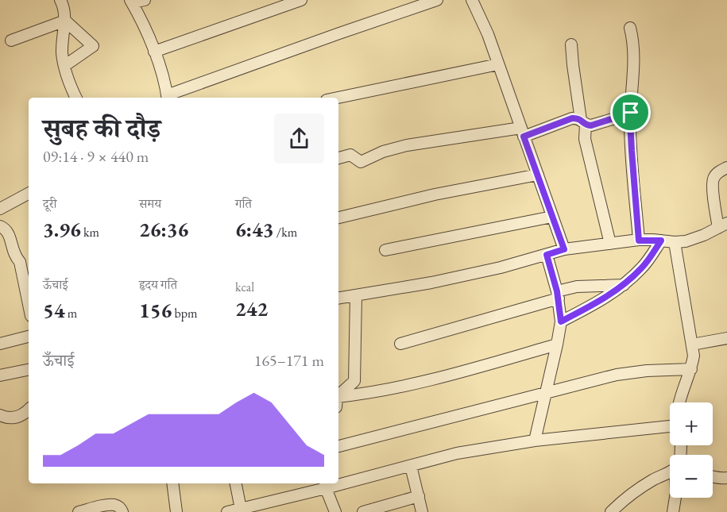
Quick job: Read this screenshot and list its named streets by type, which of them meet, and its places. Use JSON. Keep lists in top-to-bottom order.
{
  "page": {
    "heading": ["सुबह की दौड़", "09:14 · 9 × 440 m"],
    "stats": [
      ["दूरी", "3.96 km"],
      ["समय", "26:36"],
      ["गति", "6:43 /km"],
      ["ऊँचाई", "54 m"],
      ["हृदय गति", "156 bpm"],
      ["kcal", "242"]
    ],
    "chart": ["ऊँचाई", "165–171 m"],
    "map_buttons": ["+", "−"]
  }
}
